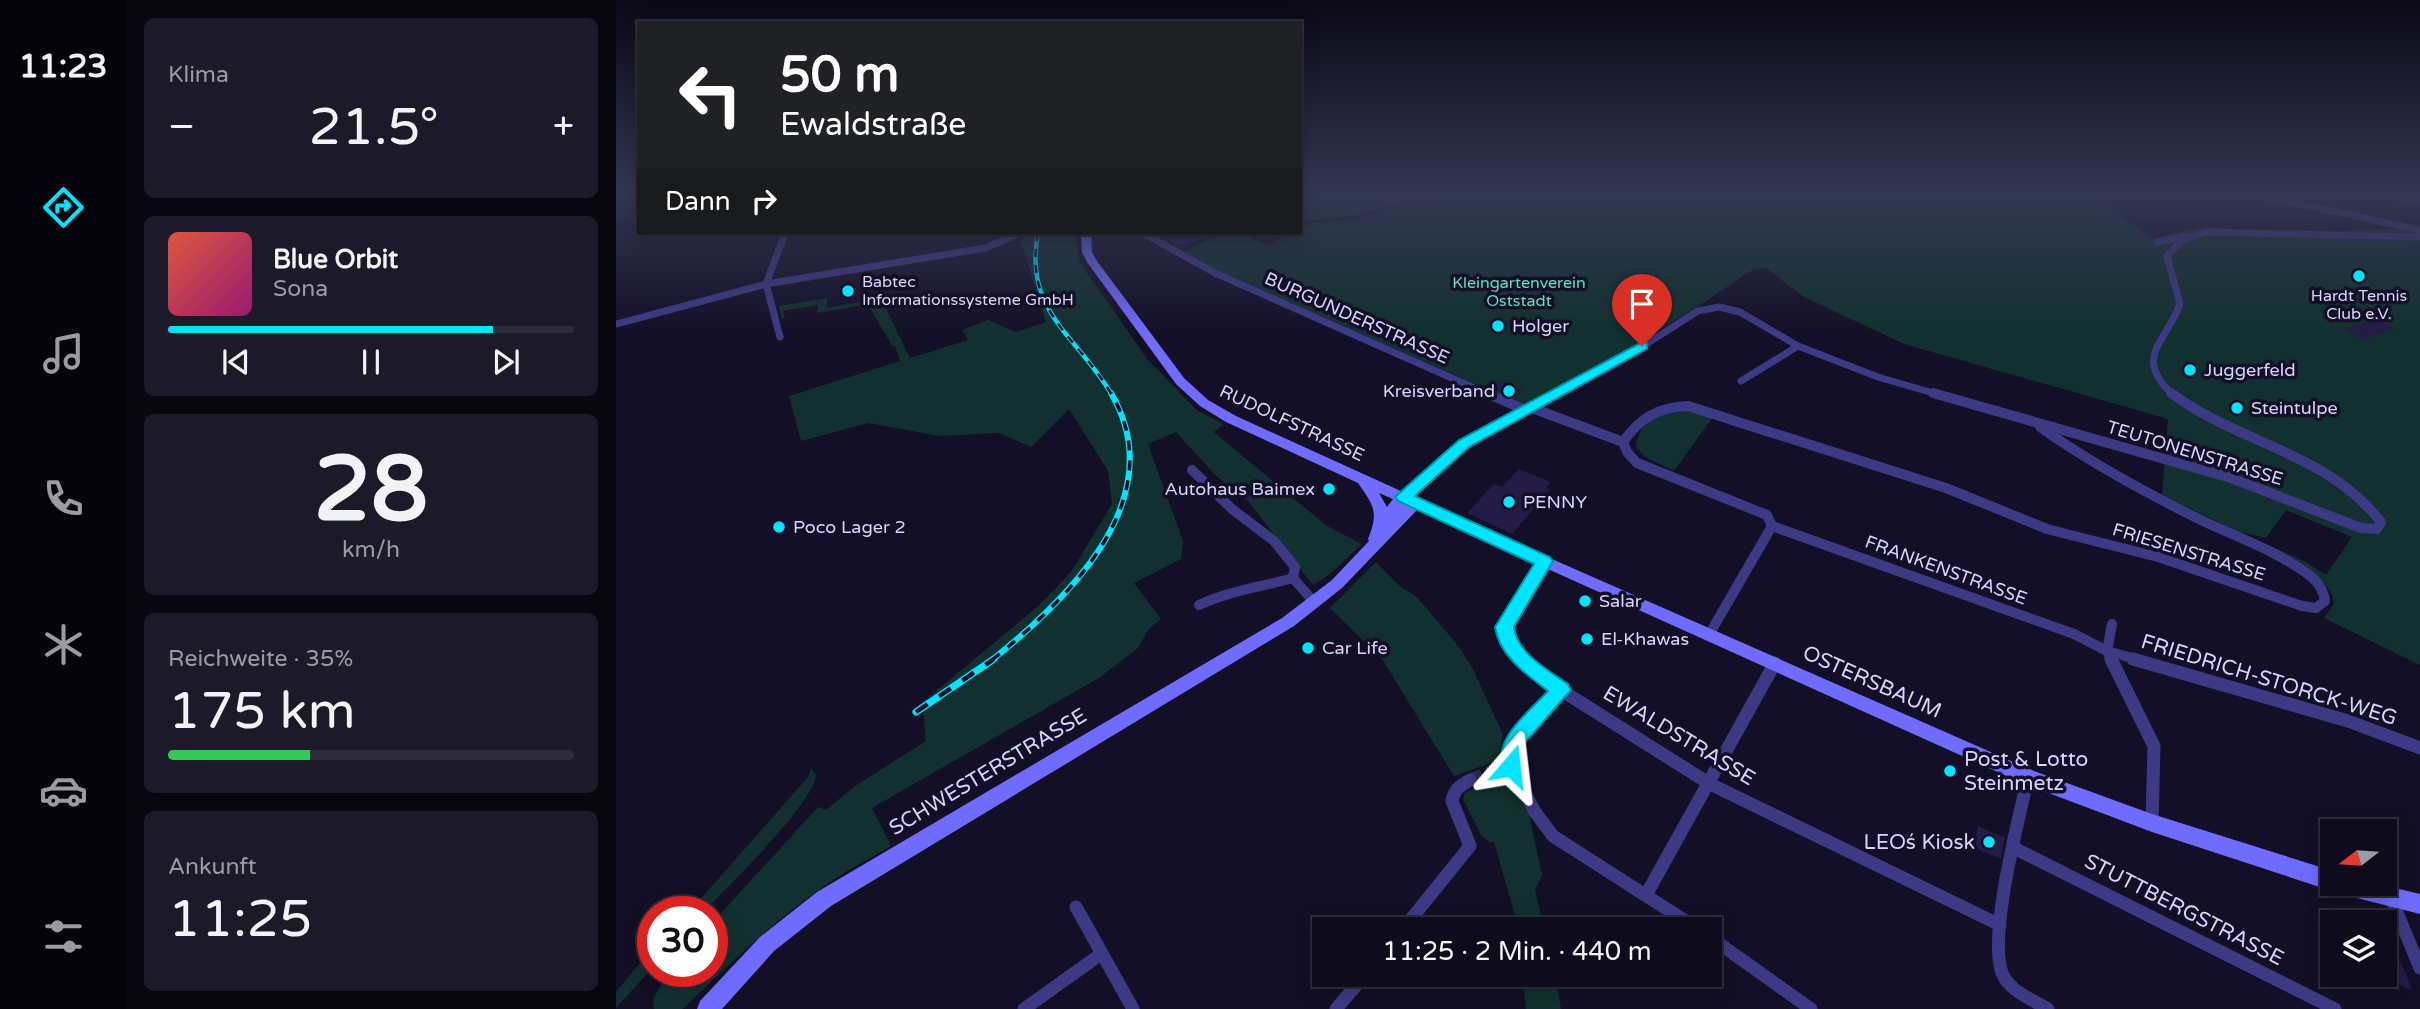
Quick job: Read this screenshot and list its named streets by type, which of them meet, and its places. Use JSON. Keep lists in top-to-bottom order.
{
  "streets": {
    "street": [
      "BURGUNDERSTRASSE",
      "RUDOLFSTRASSE",
      "TEUTONENSTRASSE",
      "FRIESENSTRASSE",
      "FRANKENSTRASSE",
      "FRIEDRICH-STORCK-WEG",
      "OSTERSBAUM",
      "EWALDSTRASSE",
      "SCHWESTERSTRASSE",
      "STUTTBERGSTRASSE"
    ]
  },
  "crossings": [
    ["BURGUNDERSTRASSE", "TEUTONENSTRASSE"],
    ["BURGUNDERSTRASSE", "FRIESENSTRASSE"],
    ["BURGUNDERSTRASSE", "FRANKENSTRASSE"],
    ["RUDOLFSTRASSE", "OSTERSBAUM"],
    ["RUDOLFSTRASSE", "SCHWESTERSTRASSE"],
    ["TEUTONENSTRASSE", "FRIESENSTRASSE"],
    ["FRIESENSTRASSE", "FRANKENSTRASSE"],
    ["FRANKENSTRASSE", "FRIEDRICH-STORCK-WEG"],
    ["OSTERSBAUM", "EWALDSTRASSE"],
    ["OSTERSBAUM", "SCHWESTERSTRASSE"]
  ],
  "parks": ["Kleingartenverein Oststadt"],
  "places": [
    "Hardt Tennis Club e.V.",
    "Babtec Informationssysteme GmbH",
    "Holger",
    "Juggerfeld",
    "Kreisverband",
    "Steintulpe",
    "Autohaus Baimex",
    "PENNY",
    "Poco Lager 2",
    "Salar",
    "El-Khawas",
    "Car Life",
    "Post & Lotto Steinmetz",
    "LEOś Kiosk"
  ],
  "north": "left",
  "page": {
    "tabs": "11:23",
    "tile": [
      "Klima",
      ["28", "km/h"],
      ["Reichweite · 35%", "175 km"],
      ["Ankunft", "11:25"]
    ],
    "turn": ["50 m", "Ewaldstraße"],
    "heat": ["−", "21.5°", "+"],
    "then": "Dann",
    "song": ["Blue Orbit", "Sona"],
    "limit": "30",
    "trip": "11:25 · 2 Min. · 440 m"
  }
}
